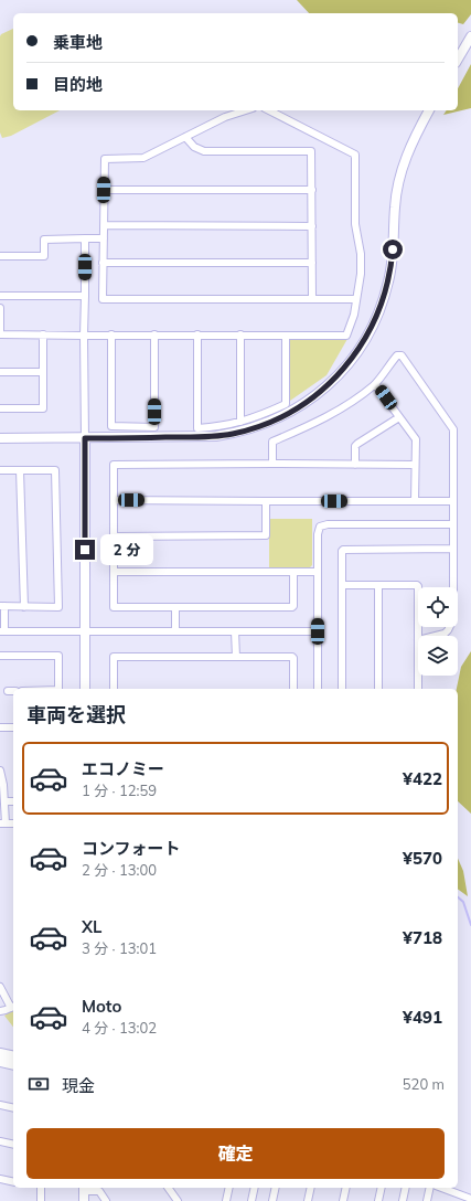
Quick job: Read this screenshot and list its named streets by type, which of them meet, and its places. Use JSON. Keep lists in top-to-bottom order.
{
  "page": {
    "banner": ["乗車地", "目的地"],
    "bubble": "2 分",
    "heading": "車両を選択",
    "list": [
      {
        "name": "エコノミー",
        "note": "1 分 · 12:59",
        "value": "¥422"
      },
      {
        "name": "コンフォート",
        "note": "2 分 · 13:00",
        "value": "¥570"
      },
      {
        "name": "XL",
        "note": "3 分 · 13:01",
        "value": "¥718"
      },
      {
        "name": "Moto",
        "note": "4 分 · 13:02",
        "value": "¥491"
      }
    ],
    "pay": ["現金", "520 m"],
    "buttons": "確定"
  }
}
